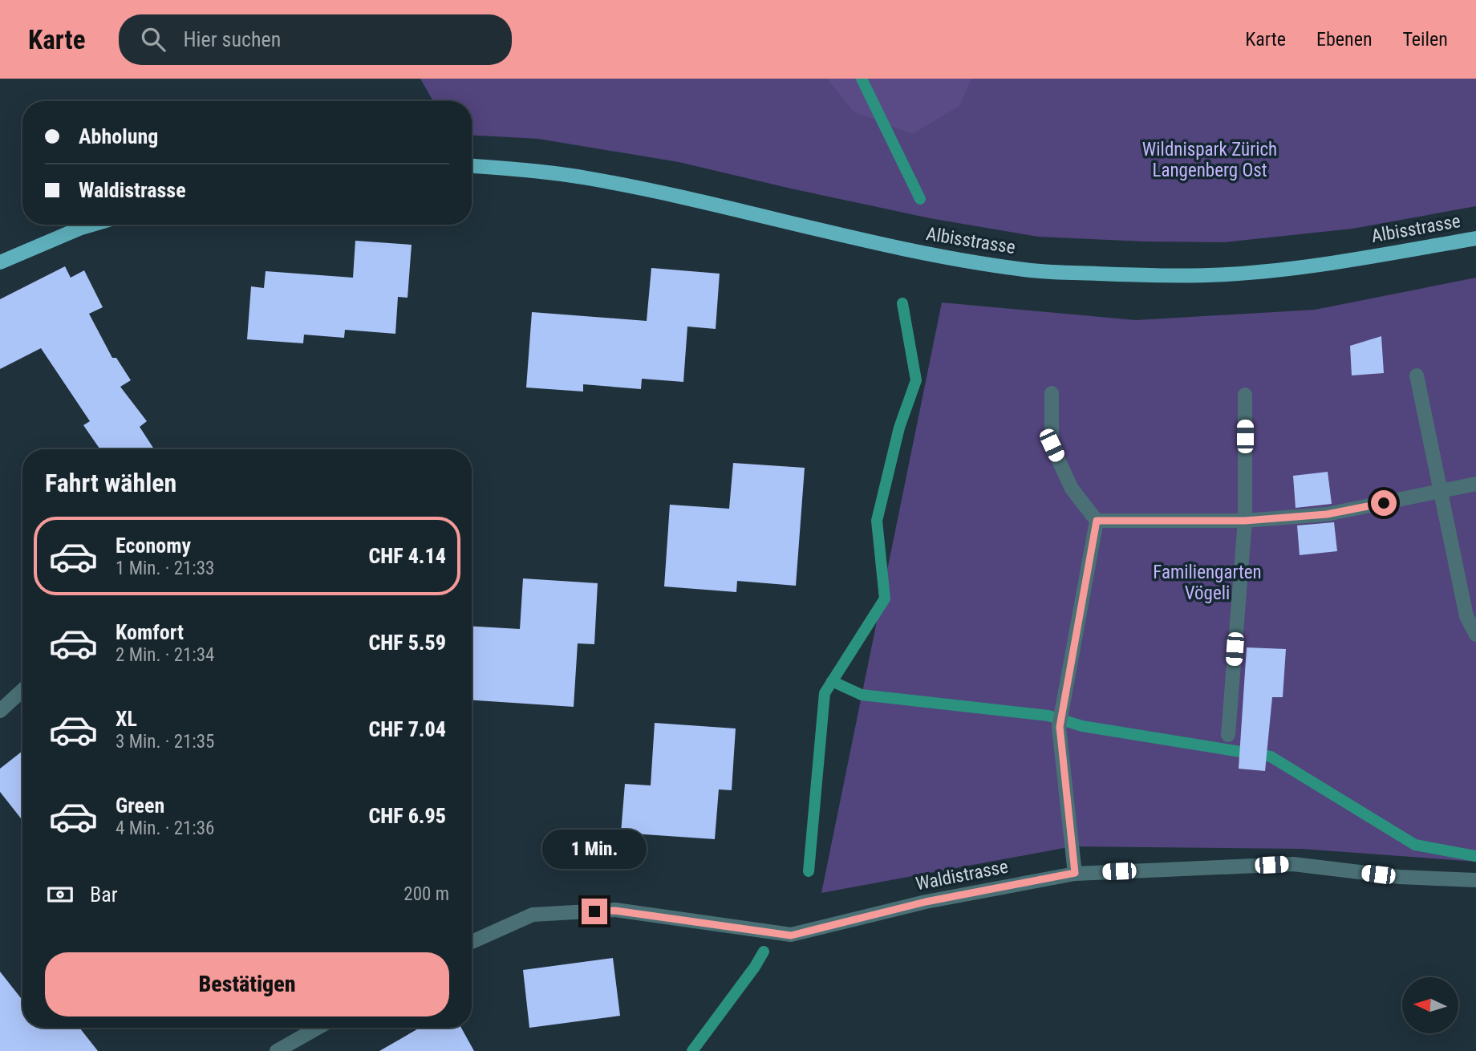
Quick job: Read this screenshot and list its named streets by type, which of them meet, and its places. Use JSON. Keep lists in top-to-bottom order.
{
  "streets": {
    "main road": ["Albisstrasse"],
    "street": ["Waldistrasse"]
  },
  "parks": ["Wildnispark Zürich Langenberg Ost", "Familiengarten Vögeli"],
  "north": "left",
  "page": {
    "header": "Karte",
    "search": "Hier suchen",
    "nav": ["Karte", "Ebenen", "Teilen"],
    "banner": ["Abholung", "Waldistrasse"],
    "heading": "Fahrt wählen",
    "list": [
      {
        "name": "Economy",
        "note": "1 Min. · 21:33",
        "value": "CHF 4.14"
      },
      {
        "name": "Komfort",
        "note": "2 Min. · 21:34",
        "value": "CHF 5.59"
      },
      {
        "name": "XL",
        "note": "3 Min. · 21:35",
        "value": "CHF 7.04"
      },
      {
        "name": "Green",
        "note": "4 Min. · 21:36",
        "value": "CHF 6.95"
      }
    ],
    "bubble": "1 Min.",
    "pay": ["Bar", "200 m"],
    "buttons": "Bestätigen"
  }
}
